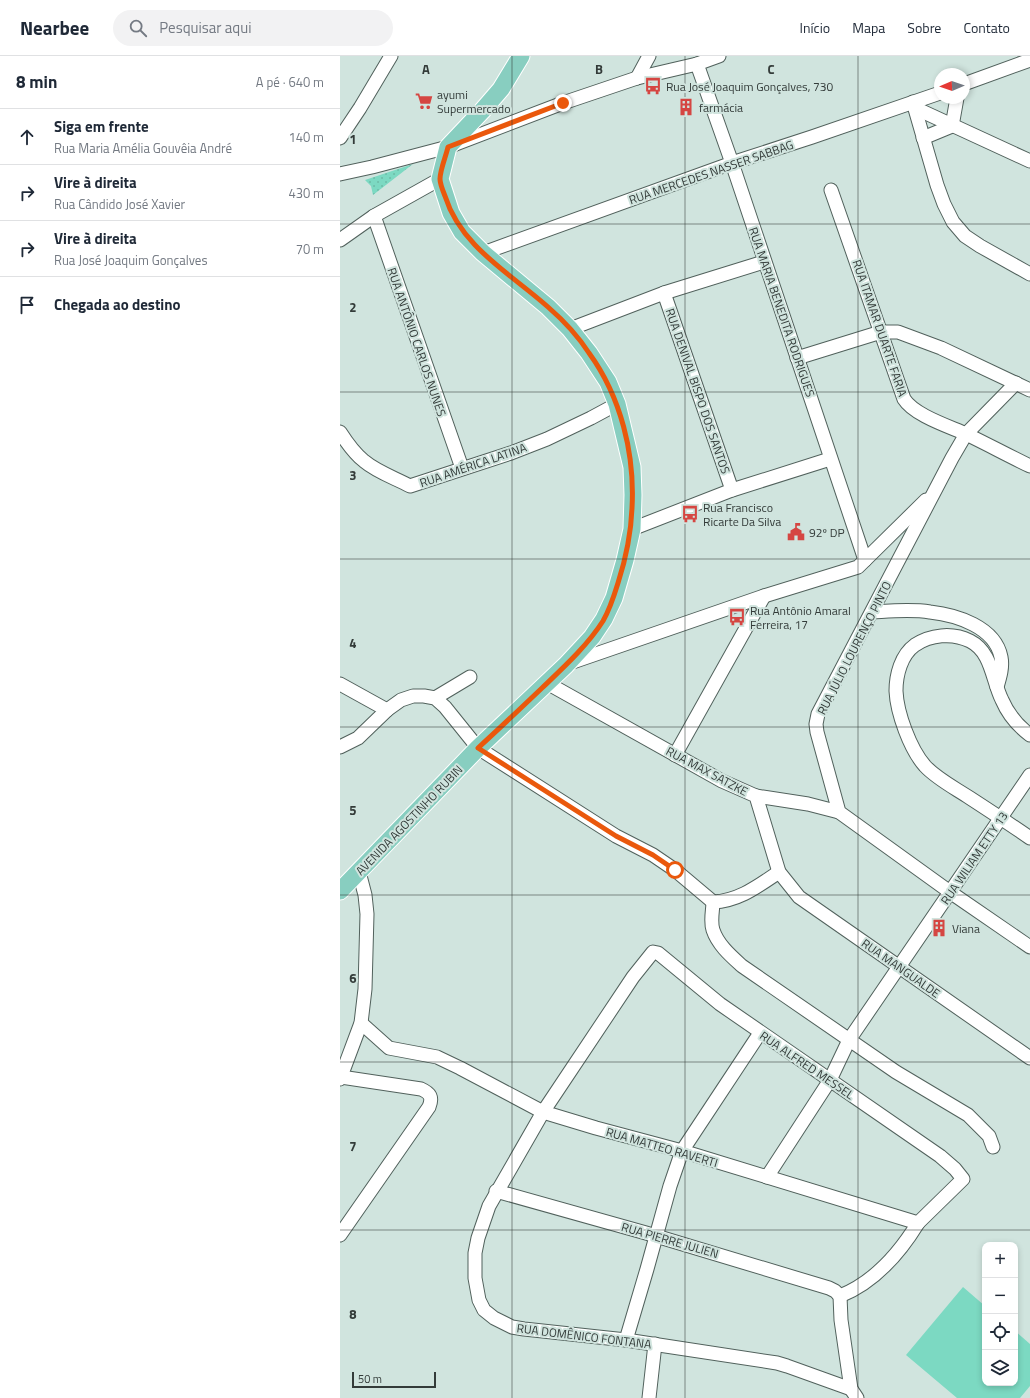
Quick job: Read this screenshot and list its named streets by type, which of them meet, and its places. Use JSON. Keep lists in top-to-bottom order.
{
  "streets": {
    "main road": ["AVENIDA AGOSTINHO RUBIN"],
    "street": [
      "RUA MERCEDES NASSER SABBAG",
      "RUA MARIA BENEDITA RODRIGUES",
      "RUA ITAMAR DUARTE FARIA",
      "RUA ANTÔNIO CARLOS NUNES",
      "RUA DENIVAL BISPO DOS SANTOS",
      "RUA AMÉRICA LATINA",
      "RUA JÚLIO LOURENÇO PINTO",
      "RUA MAX SATZKE",
      "RUA WILIAM ETTY 13",
      "RUA MANGUALDE",
      "RUA ALFRED MESSEL",
      "RUA MATTEO RAVERTI",
      "RUA PIERRE JULIEN",
      "RUA DOMÊNICO FONTANA"
    ]
  },
  "crossings": [
    ["RUA MERCEDES NASSER SABBAG", "RUA MARIA BENEDITA RODRIGUES"],
    ["RUA MERCEDES NASSER SABBAG", "AVENIDA AGOSTINHO RUBIN"],
    ["RUA ITAMAR DUARTE FARIA", "RUA JÚLIO LOURENÇO PINTO"],
    ["RUA ANTÔNIO CARLOS NUNES", "RUA AMÉRICA LATINA"],
    ["RUA AMÉRICA LATINA", "AVENIDA AGOSTINHO RUBIN"],
    ["RUA MAX SATZKE", "AVENIDA AGOSTINHO RUBIN"],
    ["RUA MAX SATZKE", "RUA MANGUALDE"],
    ["RUA WILIAM ETTY 13", "RUA MANGUALDE"],
    ["RUA WILIAM ETTY 13", "RUA ALFRED MESSEL"],
    ["RUA WILIAM ETTY 13", "RUA MATTEO RAVERTI"],
    ["RUA ALFRED MESSEL", "RUA MATTEO RAVERTI"],
    ["RUA ALFRED MESSEL", "RUA DOMÊNICO FONTANA"],
    ["RUA MATTEO RAVERTI", "RUA DOMÊNICO FONTANA"],
    ["RUA PIERRE JULIEN", "RUA DOMÊNICO FONTANA"]
  ],
  "places": {
    "bus stop": ["Rua José Joaquim Gonçalves, 730", "Rua Francisco Ricarte Da Silva", "Rua Antônio Amaral Ferreira, 17"],
    "supermarket": ["ayumi Supermercado"],
    "building": ["farmácia", "Viana"],
    "public building": ["92º DP"]
  },
  "scale_bar": "50 m",
  "north": "left",
  "page": {
    "header": "Nearbee",
    "search": "Pesquisar aqui",
    "nav": [
      "Início",
      "Mapa",
      "Sobre",
      "Contato"
    ],
    "heading": ["8 min", "A pé · 640 m"],
    "list": [
      ["Siga em frente", "Rua Maria Amélia Gouvêia André", "140 m"],
      ["Vire à direita", "Rua Cândido José Xavier", "430 m"],
      ["Vire à direita", "Rua José Joaquim Gonçalves", "70 m"],
      "Chegada ao destino"
    ],
    "map_buttons": ["+", "−"],
    "scale": "50 m"
  },
  "grid": {
    "columns": ["A", "B", "C"],
    "rows": [
      "1",
      "2",
      "3",
      "4",
      "5",
      "6",
      "7",
      "8"
    ]
  }
}
